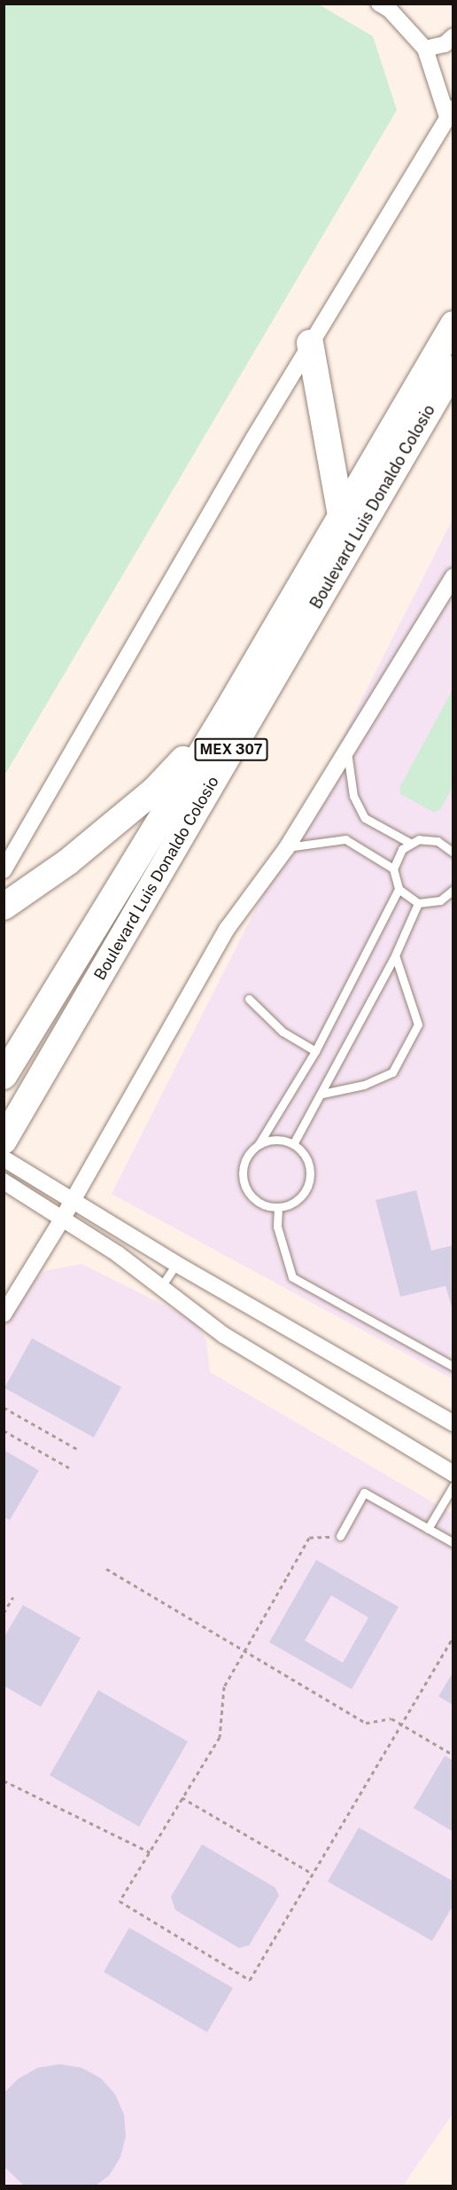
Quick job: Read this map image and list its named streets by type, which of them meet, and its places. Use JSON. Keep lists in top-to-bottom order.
{
  "streets": {
    "main road": ["Boulevard Luis Donaldo Colosio", "MEX 307"]
  }
}
